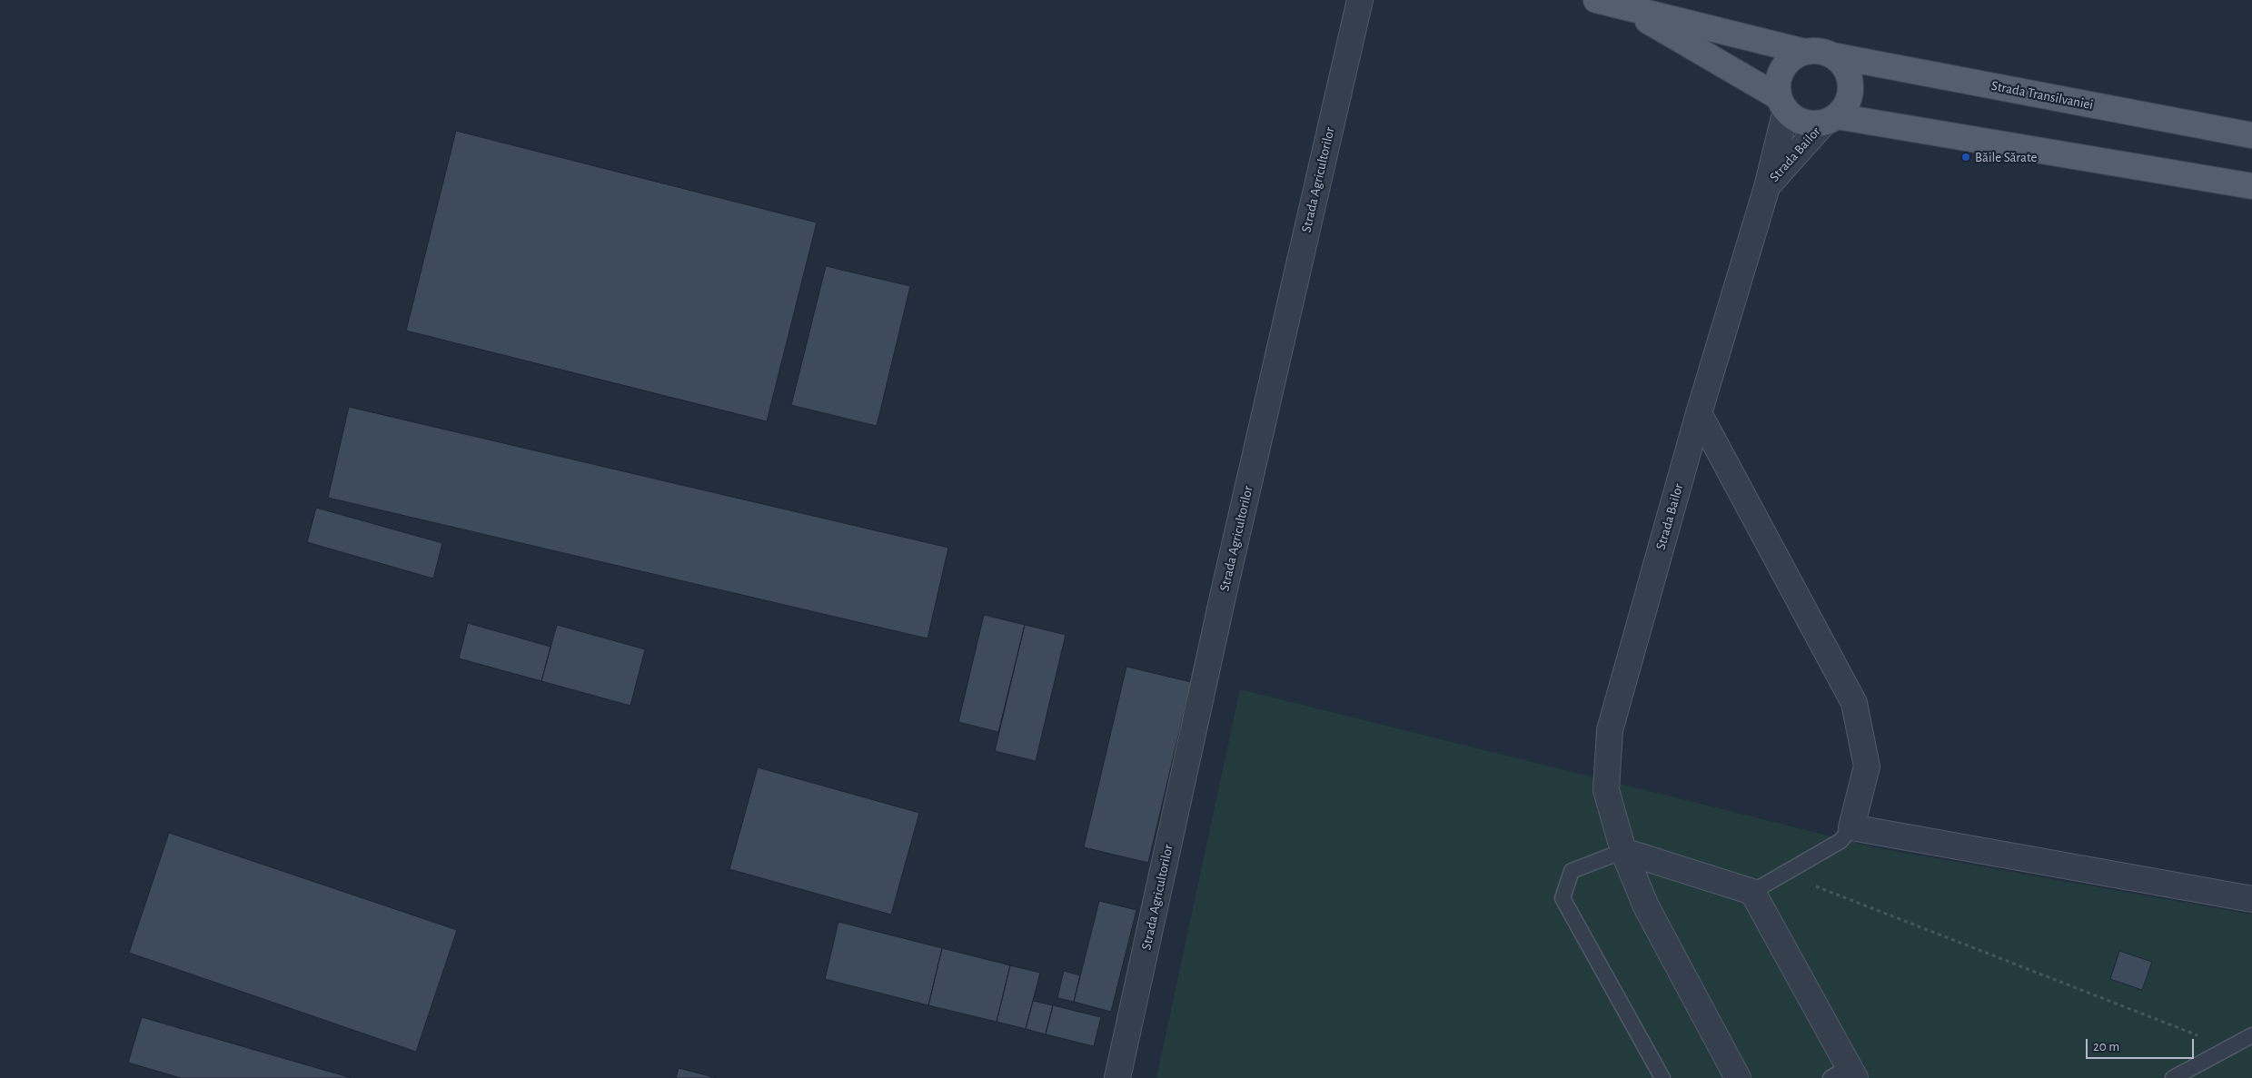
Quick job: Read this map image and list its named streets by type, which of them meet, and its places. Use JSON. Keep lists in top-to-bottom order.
{
  "streets": {
    "main road": ["Strada Transilvaniei"],
    "street": ["Strada Bailor", "Strada Agricultorilor"]
  },
  "crossings": [
    ["Strada Transilvaniei", "Strada Bailor"]
  ],
  "places": ["Băile Sărate"],
  "scale_bar": "20 m"
}
